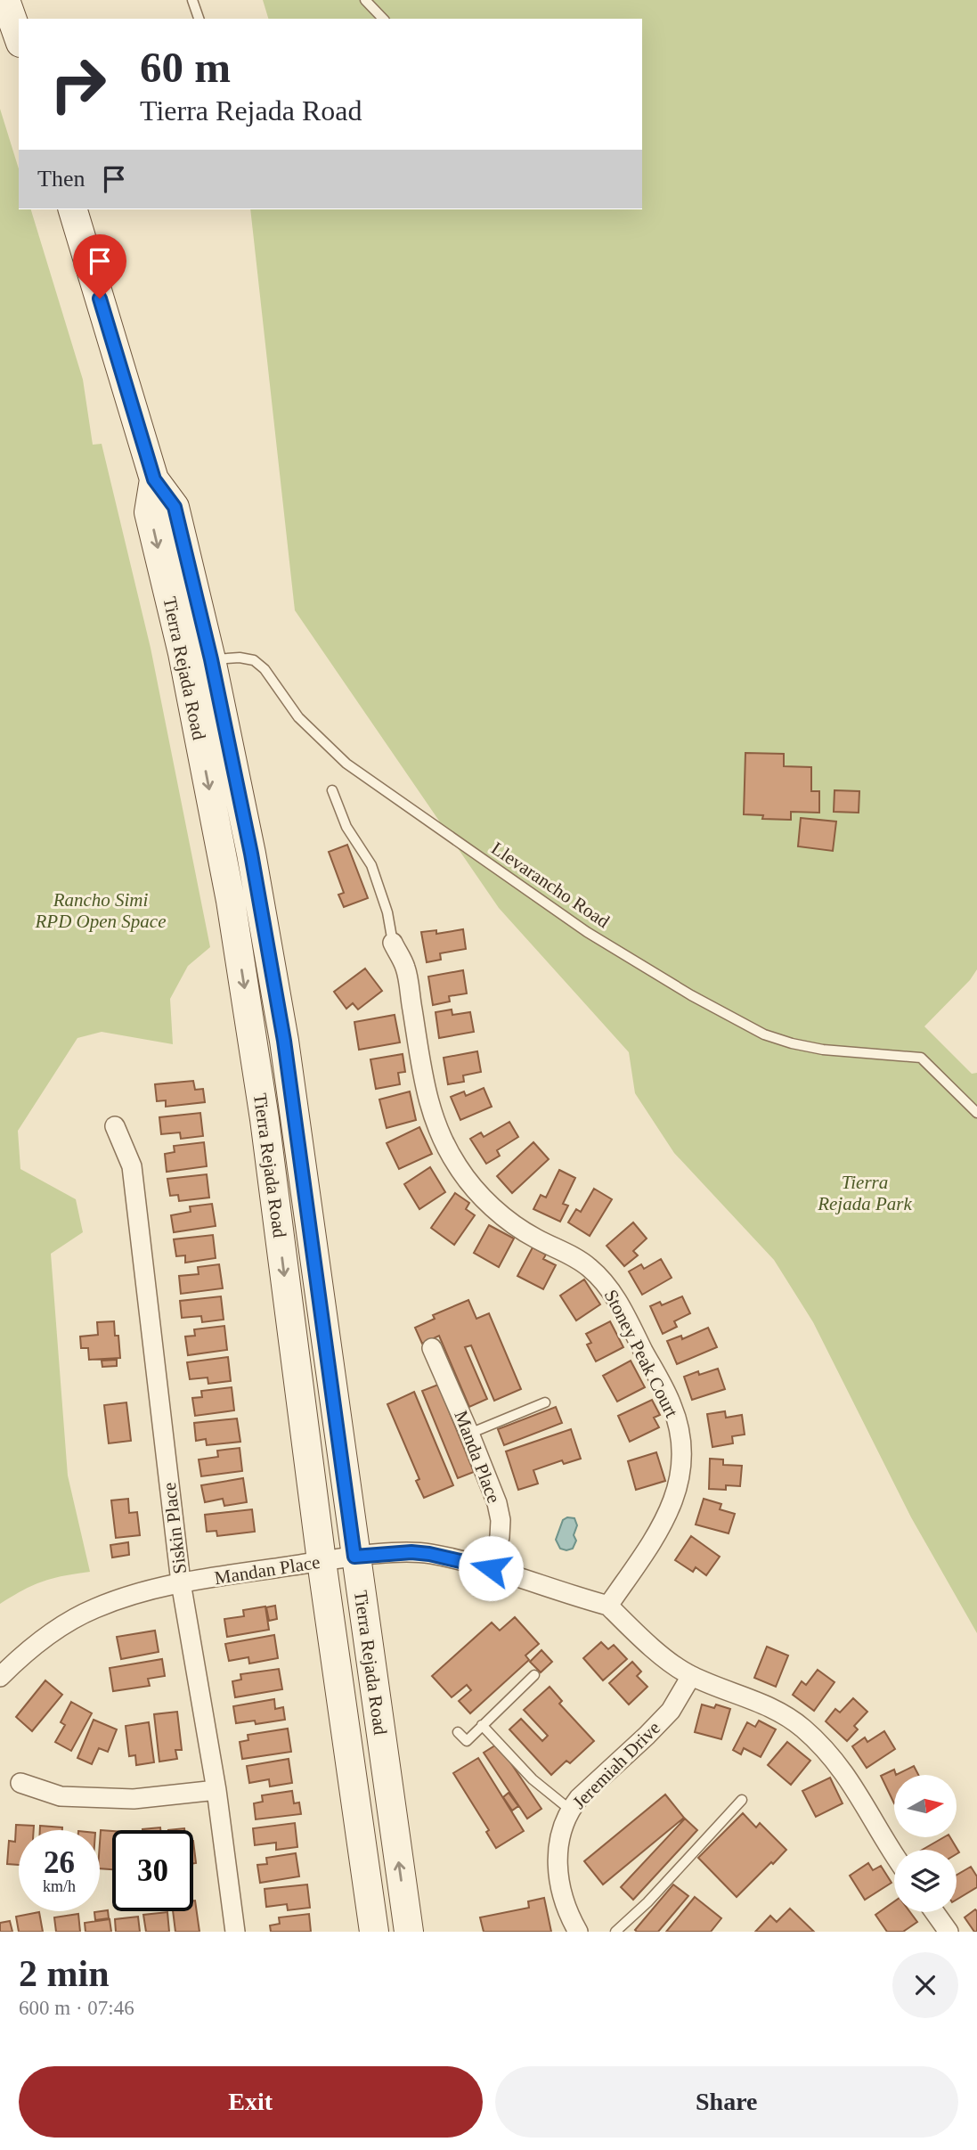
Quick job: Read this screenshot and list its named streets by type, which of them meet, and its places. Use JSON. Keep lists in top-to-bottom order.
{
  "streets": {
    "main road": ["Tierra Rejada Road"],
    "street": [
      "Stoney Peak Court",
      "Manda Place",
      "Siskin Place",
      "Mandan Place",
      "Jeremiah Drive"
    ],
    "lane": ["Llevarancho Road"]
  },
  "crossings": [
    ["Tierra Rejada Road", "Llevarancho Road"],
    ["Tierra Rejada Road", "Mandan Place"],
    ["Stoney Peak Court", "Mandan Place"],
    ["Manda Place", "Mandan Place"],
    ["Siskin Place", "Mandan Place"]
  ],
  "parks": ["Rancho Simi RPD Open Space", "Tierra Rejada Park"],
  "north": "right",
  "page": {
    "turn": ["60 m", "Tierra Rejada Road"],
    "then": "Then",
    "speed": "26 km/h",
    "limit": "30",
    "heading": ["2 min", "600 m · 07:46"],
    "buttons": ["Exit", "Share"]
  }
}
